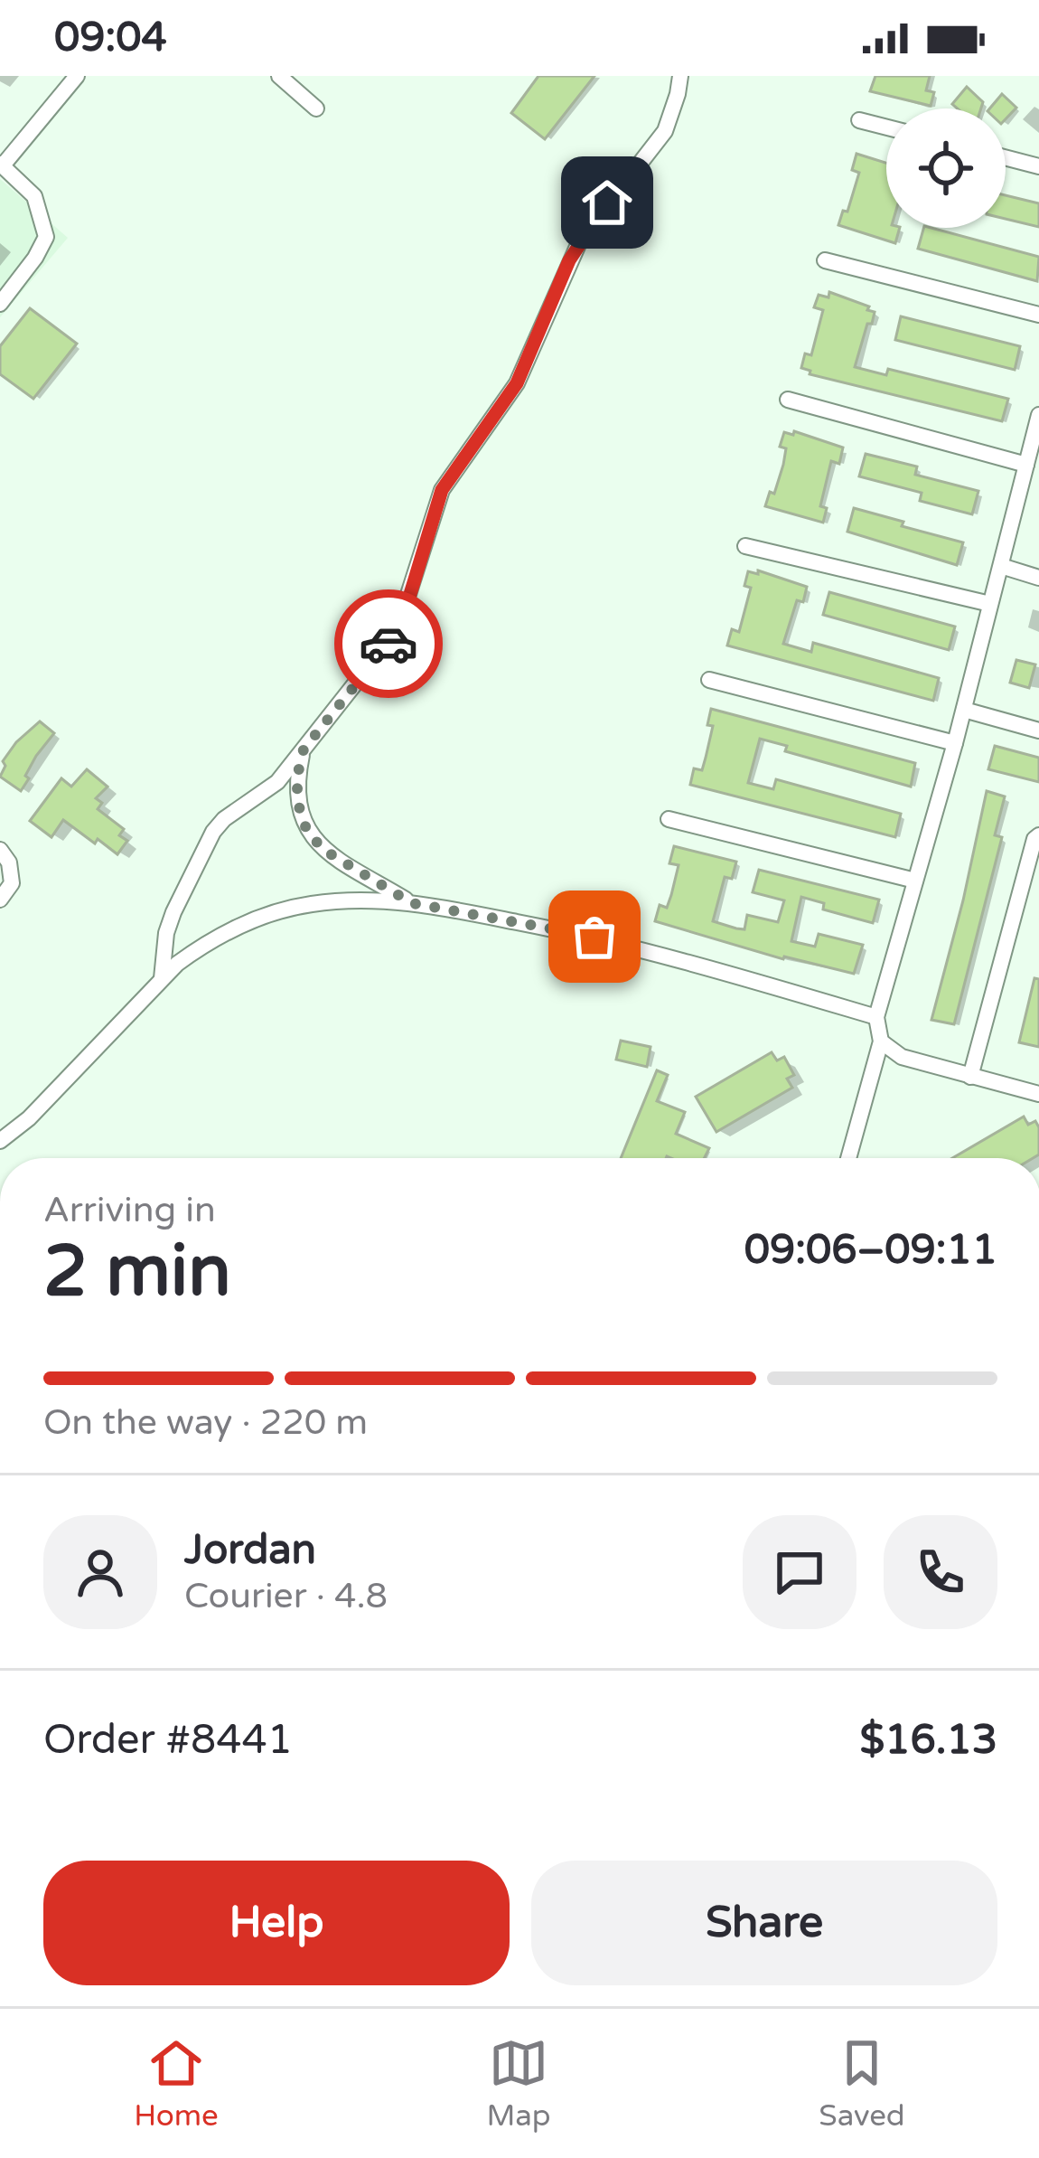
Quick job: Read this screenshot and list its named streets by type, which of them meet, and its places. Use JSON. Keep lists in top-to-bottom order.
{
  "page": {
    "status": "09:04",
    "heading": ["2 min", "Arriving in", "09:06–09:11"],
    "panel": [
      "Jordan",
      "Courier · 4.8",
      "Order #8441",
      "$16.13"
    ],
    "bar": "On the way · 220 m",
    "buttons": ["Help", "Share"],
    "tabs": ["Home", "Map", "Saved"]
  }
}
